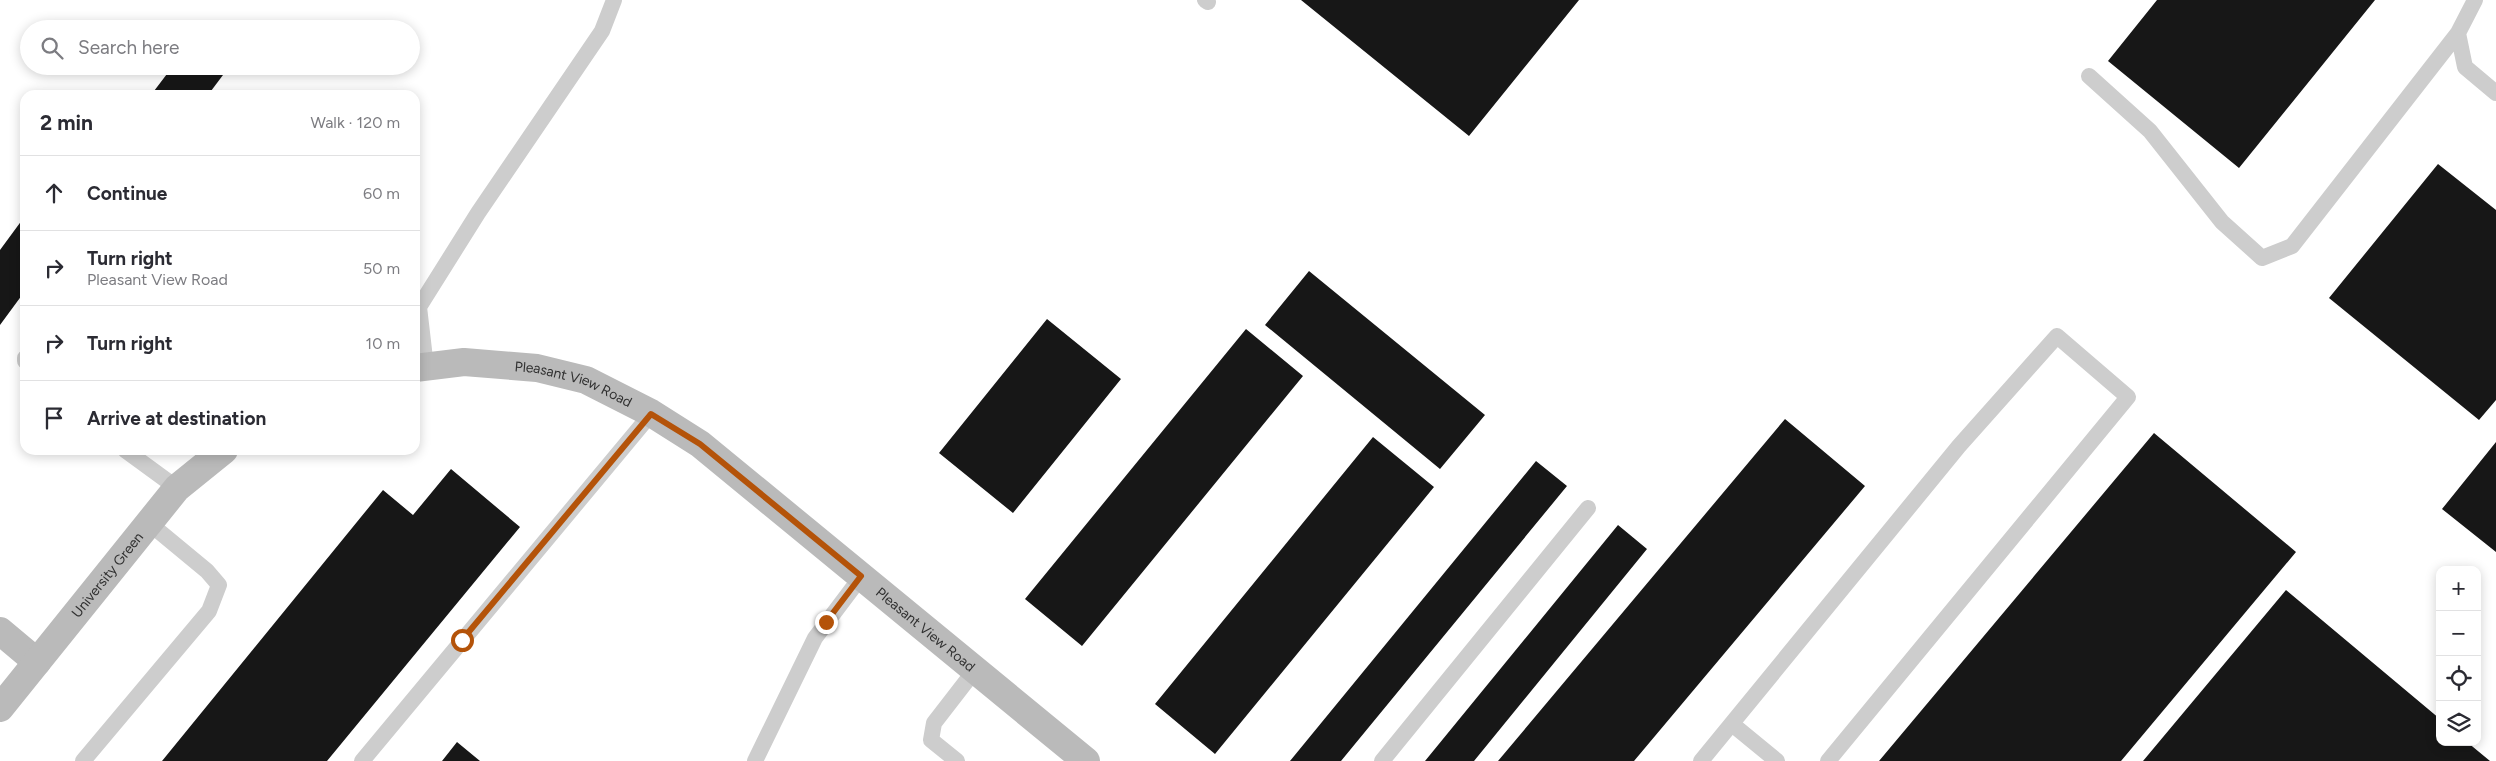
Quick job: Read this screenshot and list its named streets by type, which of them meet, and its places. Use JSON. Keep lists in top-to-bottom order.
{
  "streets": {
    "street": ["Pleasant View Road", "University Green"]
  },
  "page": {
    "search": "Search here",
    "heading": ["2 min", "Walk · 120 m"],
    "list": [
      ["Continue", "60 m"],
      ["Turn right", "Pleasant View Road", "50 m"],
      ["Turn right", "10 m"],
      "Arrive at destination"
    ],
    "map_buttons": ["+", "−"]
  }
}
